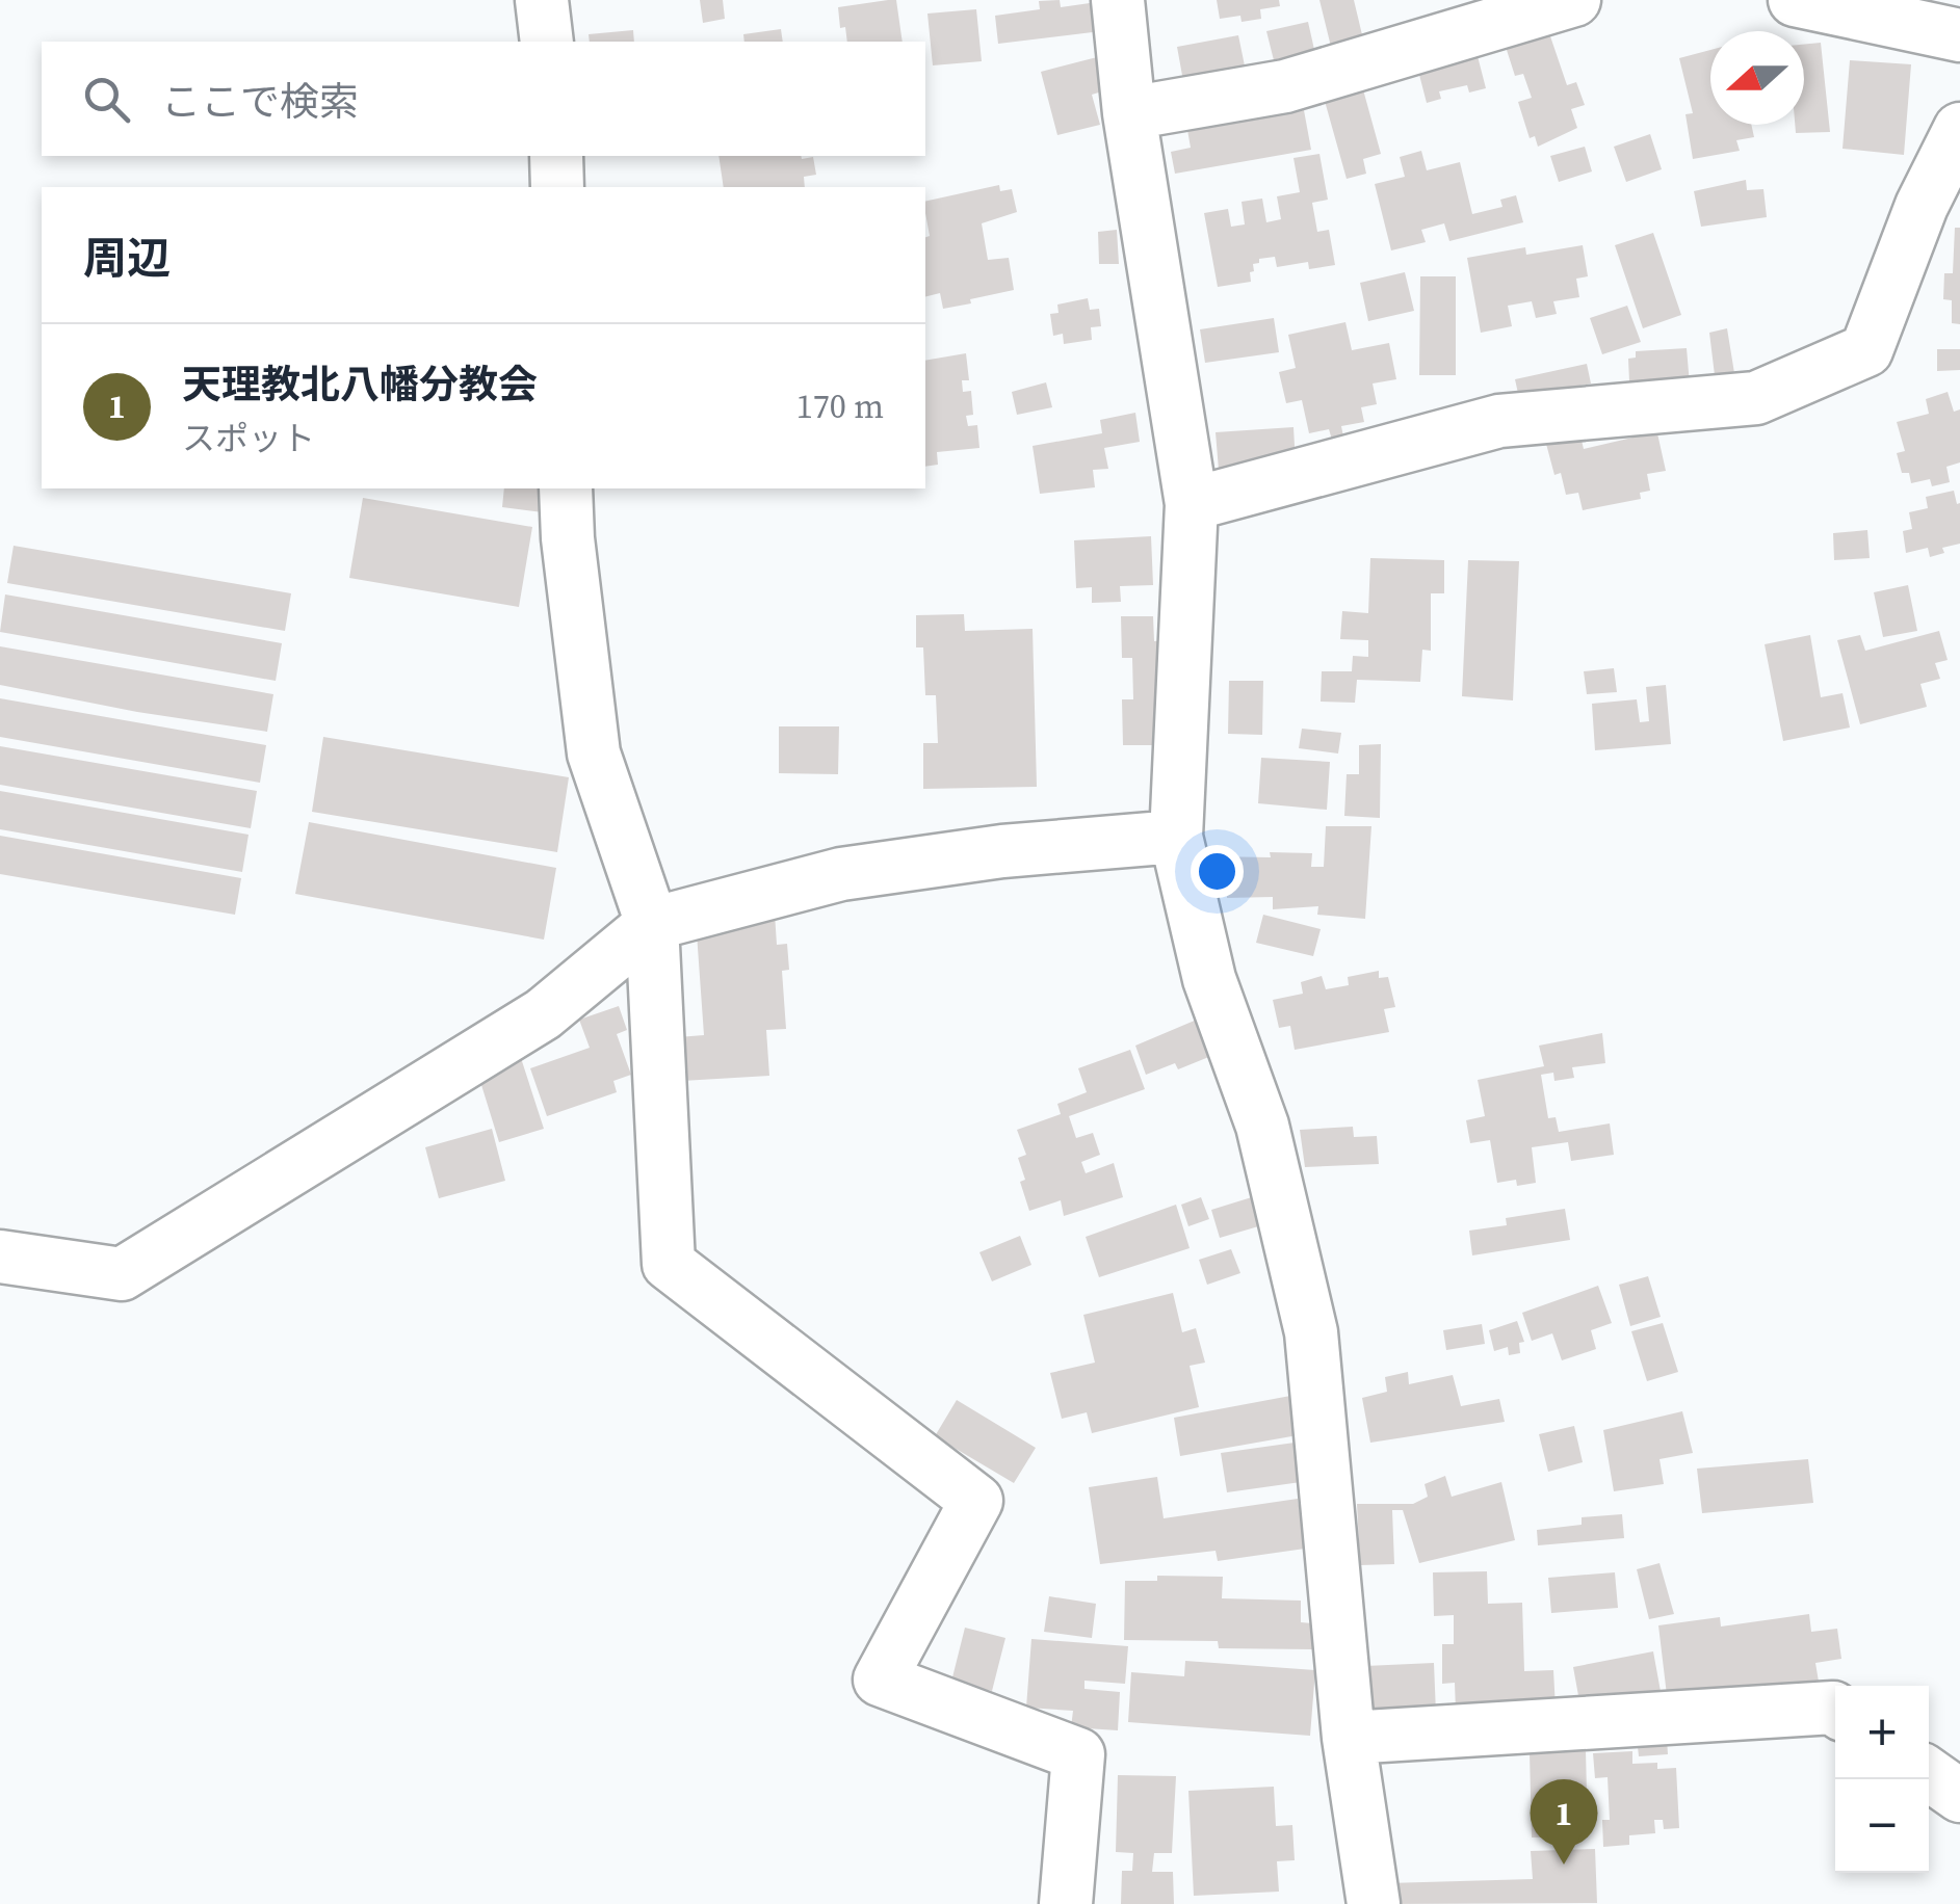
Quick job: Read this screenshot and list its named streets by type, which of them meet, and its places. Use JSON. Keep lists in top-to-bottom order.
{
  "north": "left",
  "page": {
    "search": "ここで検索",
    "heading": "周辺",
    "list": [
      {
        "mark": "1",
        "name": "天理教北八幡分教会",
        "note": "スポット",
        "value": "170 m"
      }
    ],
    "map_buttons": ["+", "−"],
    "pins": "1"
  }
}
